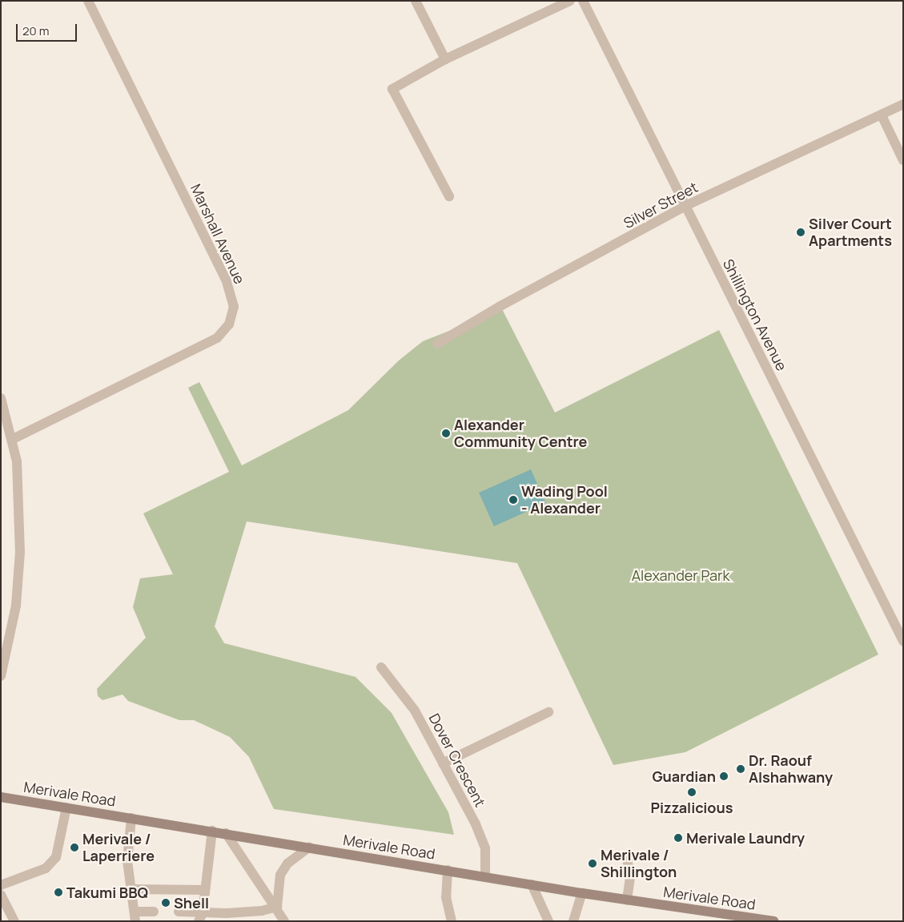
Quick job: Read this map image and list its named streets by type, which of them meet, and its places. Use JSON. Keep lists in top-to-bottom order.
{
  "streets": {
    "main road": ["Merivale Road"],
    "street": [
      "Silver Street",
      "Marshall Avenue",
      "Shillington Avenue",
      "Dover Crescent"
    ]
  },
  "crossings": [
    ["Silver Street", "Shillington Avenue"],
    ["Dover Crescent", "Merivale Road"]
  ],
  "parks": ["Alexander Park"],
  "places": [
    "Silver Court Apartments",
    "Alexander Community Centre",
    "Wading Pool - Alexander",
    "Dr. Raouf Alshahwany",
    "Guardian",
    "Pizzalicious",
    "Merivale Laundry",
    "Merivale / Laperriere",
    "Merivale / Shillington",
    "Takumi BBQ",
    "Shell"
  ],
  "scale_bar": "20 m"
}
